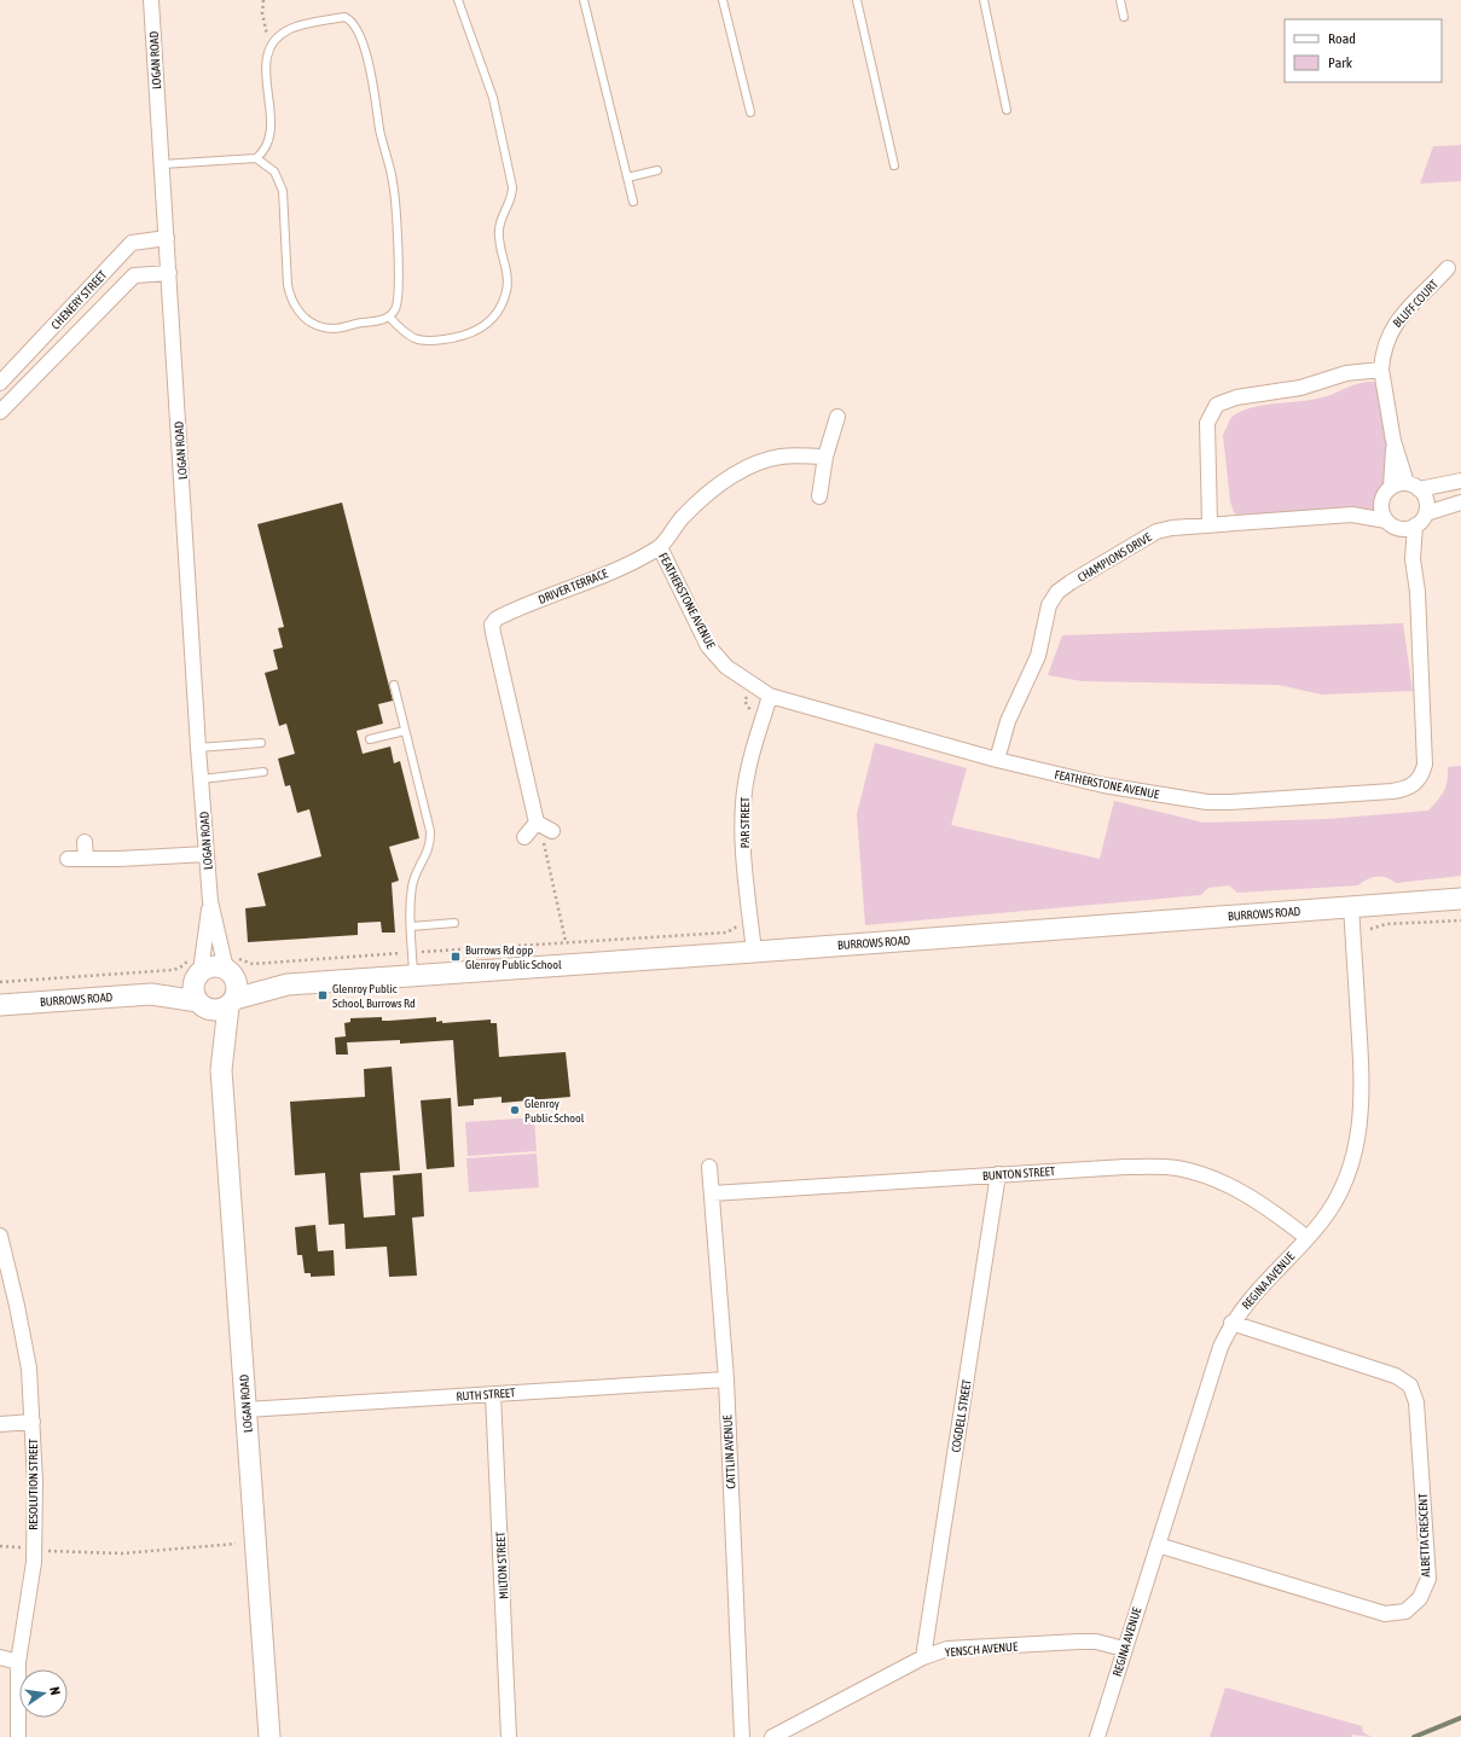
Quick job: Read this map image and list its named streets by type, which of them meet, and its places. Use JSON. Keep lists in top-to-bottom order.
{
  "streets": {
    "main road": ["LOGAN ROAD", "BURROWS ROAD"],
    "street": [
      "CHENERY STREET",
      "BLUFF COURT",
      "CHAMPIONS DRIVE",
      "DRIVER TERRACE",
      "FEATHERSTONE AVENUE",
      "PAR STREET",
      "BUNTON STREET",
      "REGINA AVENUE",
      "RUTH STREET",
      "COGDELL STREET",
      "CATTLIN AVENUE",
      "RESOLUTION STREET",
      "ALBETTA CRESCENT",
      "MILTON STREET",
      "YENSCH AVENUE"
    ]
  },
  "crossings": [
    ["LOGAN ROAD", "CHENERY STREET"],
    ["LOGAN ROAD", "BURROWS ROAD"],
    ["LOGAN ROAD", "RUTH STREET"],
    ["CHAMPIONS DRIVE", "FEATHERSTONE AVENUE"],
    ["DRIVER TERRACE", "FEATHERSTONE AVENUE"],
    ["FEATHERSTONE AVENUE", "PAR STREET"],
    ["PAR STREET", "BURROWS ROAD"],
    ["BURROWS ROAD", "REGINA AVENUE"],
    ["BUNTON STREET", "REGINA AVENUE"],
    ["BUNTON STREET", "COGDELL STREET"],
    ["BUNTON STREET", "CATTLIN AVENUE"],
    ["REGINA AVENUE", "ALBETTA CRESCENT"],
    ["REGINA AVENUE", "YENSCH AVENUE"],
    ["RUTH STREET", "CATTLIN AVENUE"],
    ["RUTH STREET", "MILTON STREET"],
    ["COGDELL STREET", "YENSCH AVENUE"]
  ],
  "places": {
    "transit": ["Burrows Rd opp Glenroy Public School", "Glenroy Public School, Burrows Rd"],
    "other": ["Glenroy Public School"]
  },
  "legend": ["Road", "Park"],
  "north": "right"
}
